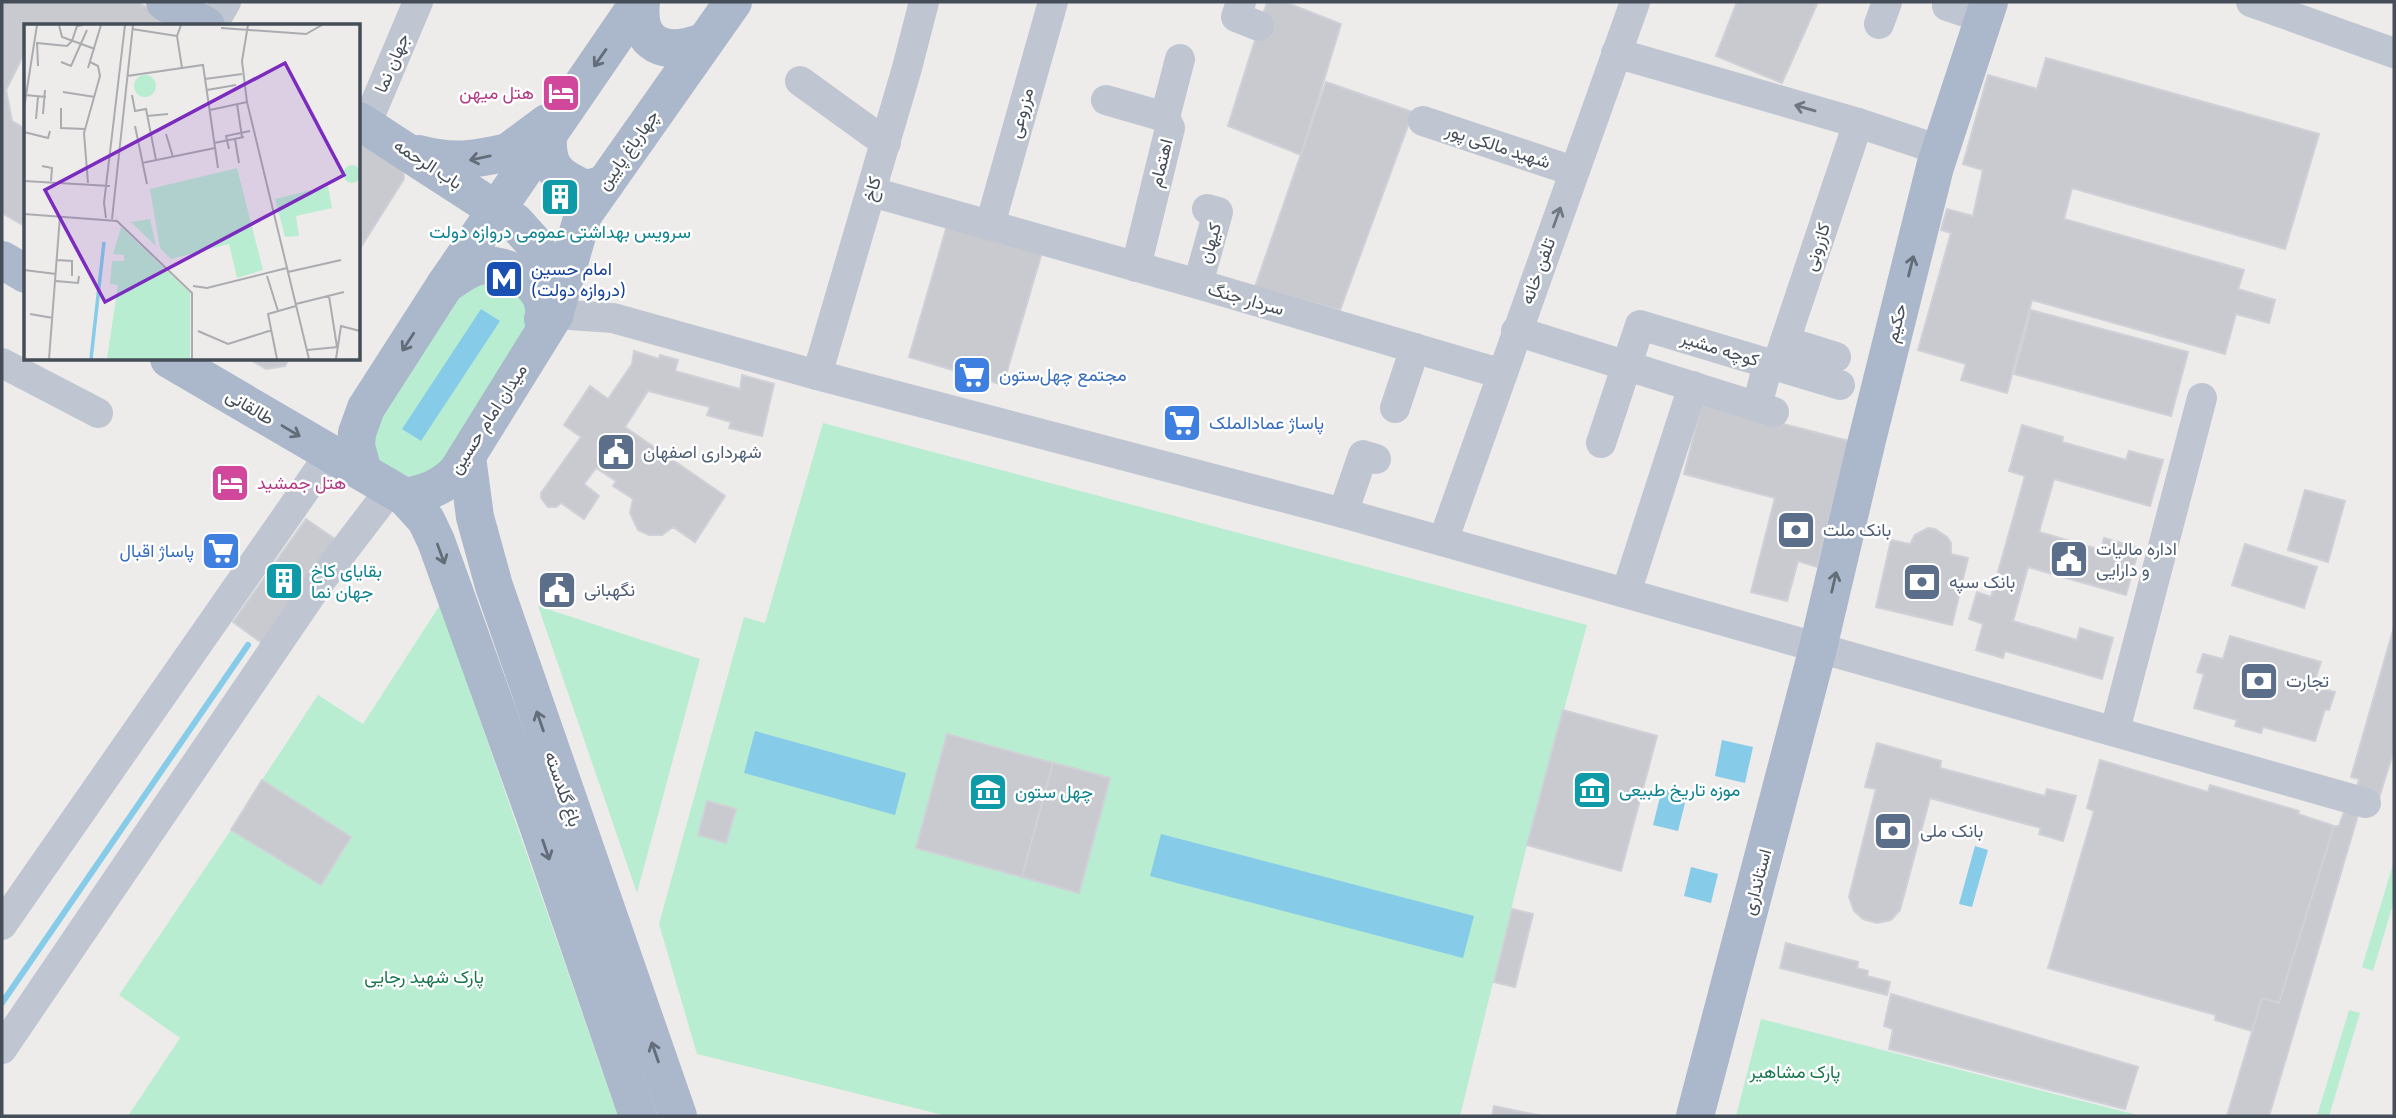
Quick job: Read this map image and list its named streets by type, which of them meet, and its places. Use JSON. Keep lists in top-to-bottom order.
{
  "streets": {
    "main road": [
      "چهارباغ پایین",
      "باب الرحمه",
      "حکیم",
      "طالقانی",
      "میدان امام حسین",
      "باغ گلدسته",
      "استانداری"
    ],
    "street": [
      "جهان نما",
      "مزروعی",
      "شهید مالکی پور",
      "اهتمام",
      "کاخ",
      "کیهان",
      "کازرونی",
      "تلفن خانه",
      "سردار جنگ",
      "كوچه مشير"
    ]
  },
  "crossings": [
    ["جهان نما", "باب الرحمه"],
    ["مزروعی", "سردار جنگ"],
    ["شهید مالکی پور", "تلفن خانه"],
    ["چهارباغ پایین", "میدان امام حسین"],
    ["اهتمام", "سردار جنگ"],
    ["باب الرحمه", "میدان امام حسین"],
    ["کاخ", "سردار جنگ"],
    ["کیهان", "سردار جنگ"],
    ["کازرونی", "كوچه مشير"],
    ["تلفن خانه", "سردار جنگ"],
    ["حکیم", "استانداری"],
    ["طالقانی", "میدان امام حسین"],
    ["طالقانی", "باغ گلدسته"],
    ["میدان امام حسین", "باغ گلدسته"]
  ],
  "one_way": ["حکیم", "طالقانی"],
  "parks": ["پارک شهید رجایی", "پارک مشاهیر"],
  "places": {
    "hotel": ["هتل میهن", "هتل جمشید"],
    "building": ["سرویس بهداشتی عمومی دروازه دولت", "بقایای کاخ جهان نما"],
    "metro station": ["امام حسین (دروازه دولت)"],
    "supermarket": ["مجتمع چهل‌ستون", "پاساژ عمادالملک", "پاساژ اقبال"],
    "public building": ["شهرداری اصفهان", "اداره مالیات و دارایی", "نگهبانی"],
    "bank": [
      "بانک ملت",
      "بانک سپه",
      "تجارت",
      "بانک ملی"
    ],
    "museum": ["موزه تاریخ طبیعی", "چهل ستون"]
  }
}
